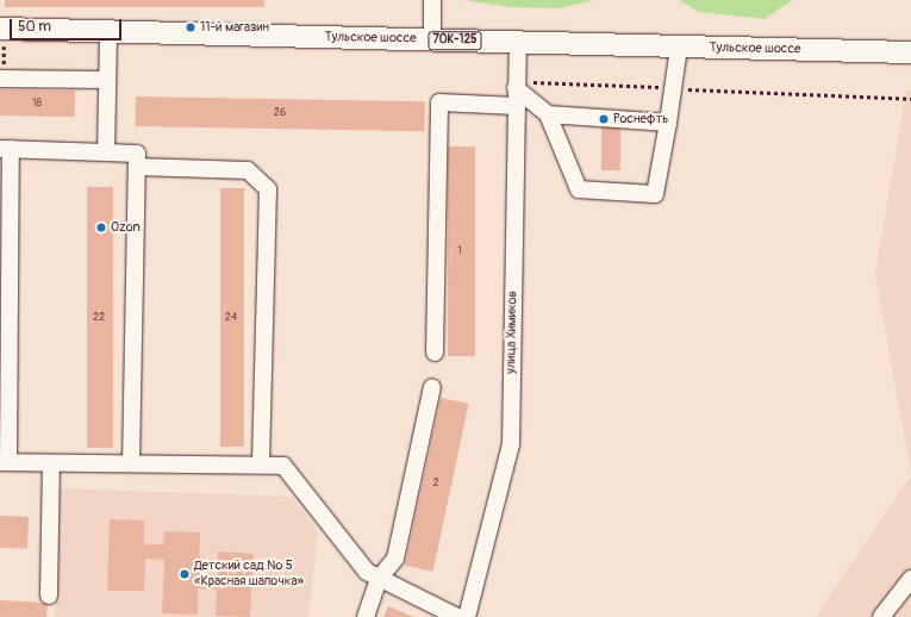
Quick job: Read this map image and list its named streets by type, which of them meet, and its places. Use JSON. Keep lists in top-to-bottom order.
{
  "streets": {
    "main road": ["Тульское шоссе", "70К-125"],
    "street": ["улица Химиков"]
  },
  "crossings": [
    ["Тульское шоссе", "улица Химиков"]
  ],
  "places": [
    "11-й магазин",
    "Роснефть",
    "Ozon",
    "Детский сад № 5 «Красная шапочка»"
  ],
  "house_numbers": [
    "18",
    "26",
    "1",
    "22",
    "24",
    "2"
  ],
  "scale_bar": "50 m"
}
